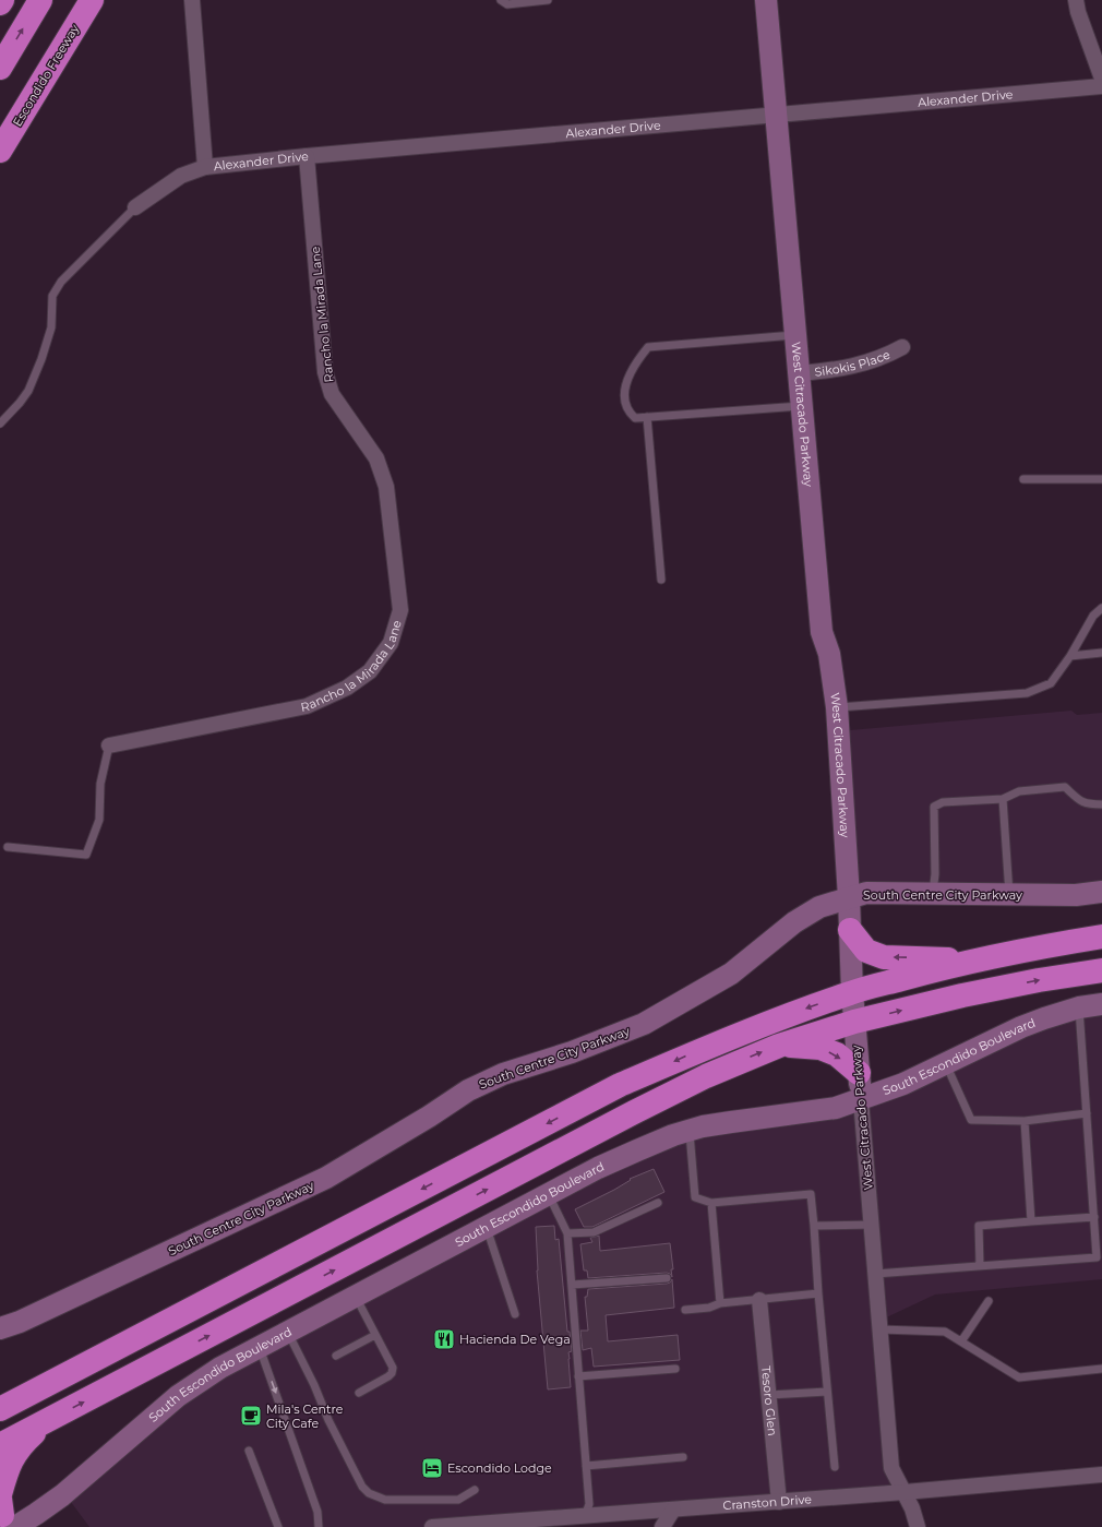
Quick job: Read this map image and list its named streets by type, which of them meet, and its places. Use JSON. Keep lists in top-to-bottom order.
{
  "streets": {
    "highway": ["Escondido Freeway"],
    "street": [
      "Alexander Drive",
      "Rancho la Mirada Lane",
      "Sikokis Place",
      "West Citracado Parkway",
      "South Centre City Parkway",
      "South Escondido Boulevard",
      "Tesoro Glen",
      "Cranston Drive"
    ]
  },
  "crossings": [
    ["Alexander Drive", "Rancho la Mirada Lane"],
    ["Alexander Drive", "West Citracado Parkway"],
    ["Sikokis Place", "West Citracado Parkway"],
    ["West Citracado Parkway", "South Centre City Parkway"],
    ["West Citracado Parkway", "South Escondido Boulevard"],
    ["West Citracado Parkway", "Cranston Drive"],
    ["Tesoro Glen", "Cranston Drive"]
  ],
  "places": {
    "restaurant": ["Hacienda De Vega"],
    "cafe": ["Mila's Centre City Cafe"],
    "hotel": ["Escondido Lodge"]
  }
}
